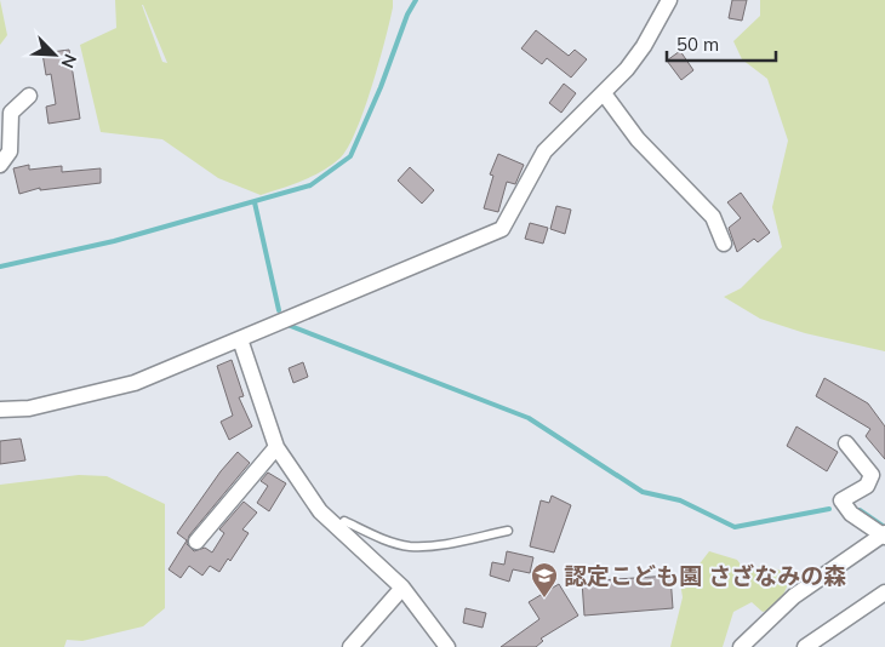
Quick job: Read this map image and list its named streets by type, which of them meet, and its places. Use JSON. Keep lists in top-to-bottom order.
{
  "places": {
    "school or university": ["認定こども園 さざなみの森"]
  },
  "scale_bar": "50 m",
  "north": "bottom right"
}
